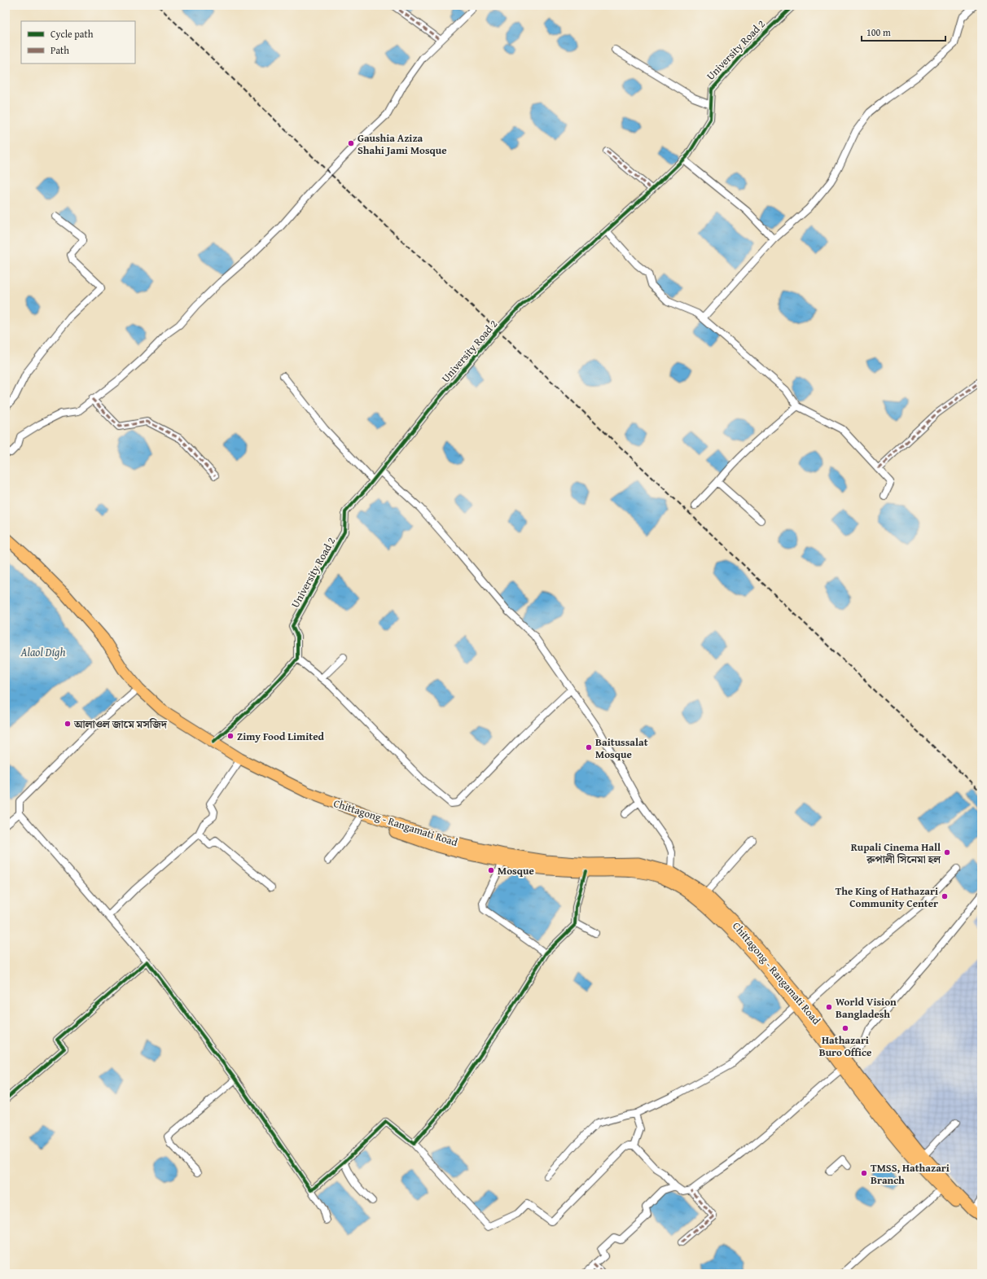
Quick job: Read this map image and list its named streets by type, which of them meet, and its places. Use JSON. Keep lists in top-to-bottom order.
{
  "streets": {
    "highway": ["Chittagong - Rangamati Road"],
    "street": ["University Road 2"]
  },
  "water": ["Alaol Digh"],
  "places": [
    "Gaushia Aziza Shahi Jami Mosque",
    "আলাওল জামে মসজিদ",
    "Zimy Food Limited",
    "Baitussalat Mosque",
    "Rupali Cinema Hall রুপালী সিনেমা হল",
    "Mosque",
    "The King of Hathazari Community Center",
    "World Vision Bangladesh",
    "Hathazari Buro Office",
    "TMSS, Hathazari Branch"
  ],
  "legend": ["Cycle path", "Path"],
  "scale_bar": "100 m"
}
